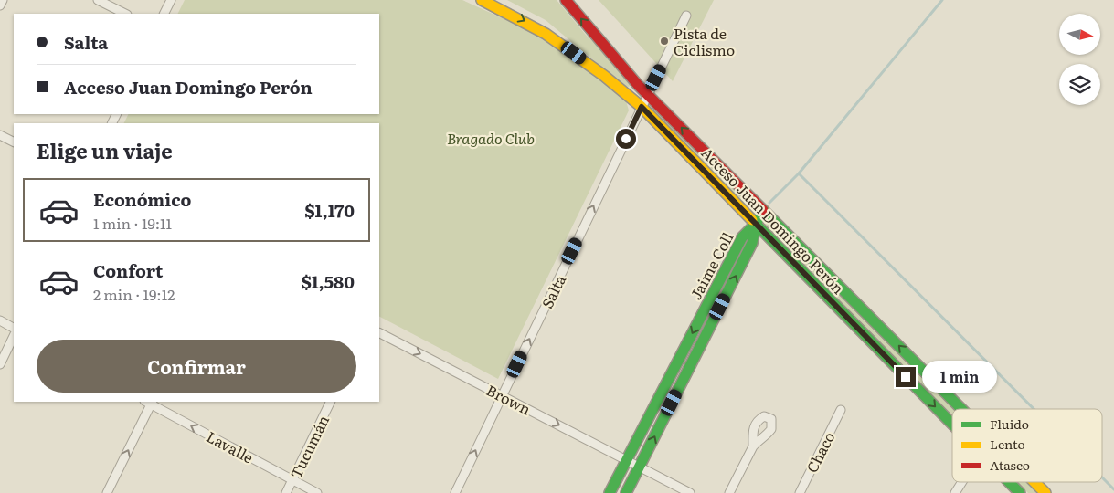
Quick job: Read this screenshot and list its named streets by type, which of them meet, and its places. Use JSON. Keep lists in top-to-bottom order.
{
  "streets": {
    "main road": ["Acceso Juan Domingo Perón", "Jaime Coll"],
    "street": [
      "Salta",
      "Brown",
      "Lavalle",
      "Tucumán",
      "Chaco"
    ]
  },
  "crossings": [
    ["Acceso Juan Domingo Perón", "Jaime Coll"],
    ["Acceso Juan Domingo Perón", "Salta"],
    ["Jaime Coll", "Brown"],
    ["Salta", "Brown"],
    ["Lavalle", "Tucumán"]
  ],
  "one_way": ["Salta", "Brown", "Lavalle"],
  "parks": ["Bragado Club"],
  "places": ["Pista de Ciclismo"],
  "legend": ["Fluido", "Lento", "Atasco"],
  "north": "right",
  "page": {
    "banner": ["Salta", "Acceso Juan Domingo Perón"],
    "heading": "Elige un viaje",
    "list": [
      {
        "name": "Económico",
        "note": "1 min · 19:11",
        "value": "$1,170"
      },
      {
        "name": "Confort",
        "note": "2 min · 19:12",
        "value": "$1,580"
      }
    ],
    "buttons": "Confirmar",
    "bubble": "1 min"
  }
}
